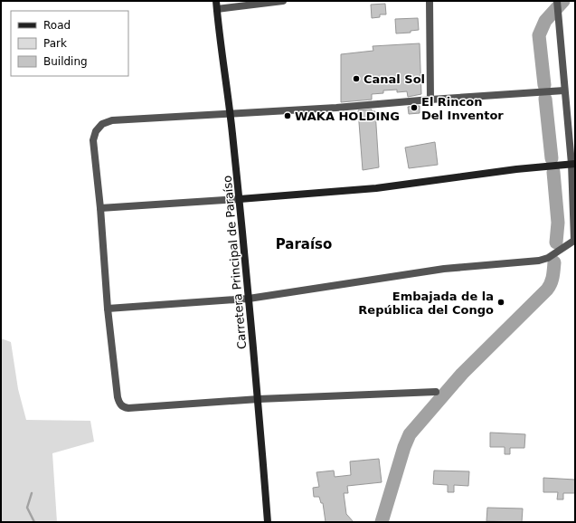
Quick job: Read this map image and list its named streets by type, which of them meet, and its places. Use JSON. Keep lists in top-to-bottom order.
{
  "streets": {
    "street": ["Carretera Principal de Paraíso"]
  },
  "districts": ["Paraíso"],
  "places": [
    "Canal Sol",
    "El Rincon Del Inventor",
    "WAKA HOLDING",
    "Embajada de la República del Congo"
  ],
  "legend": ["Road", "Park", "Building"]
}
